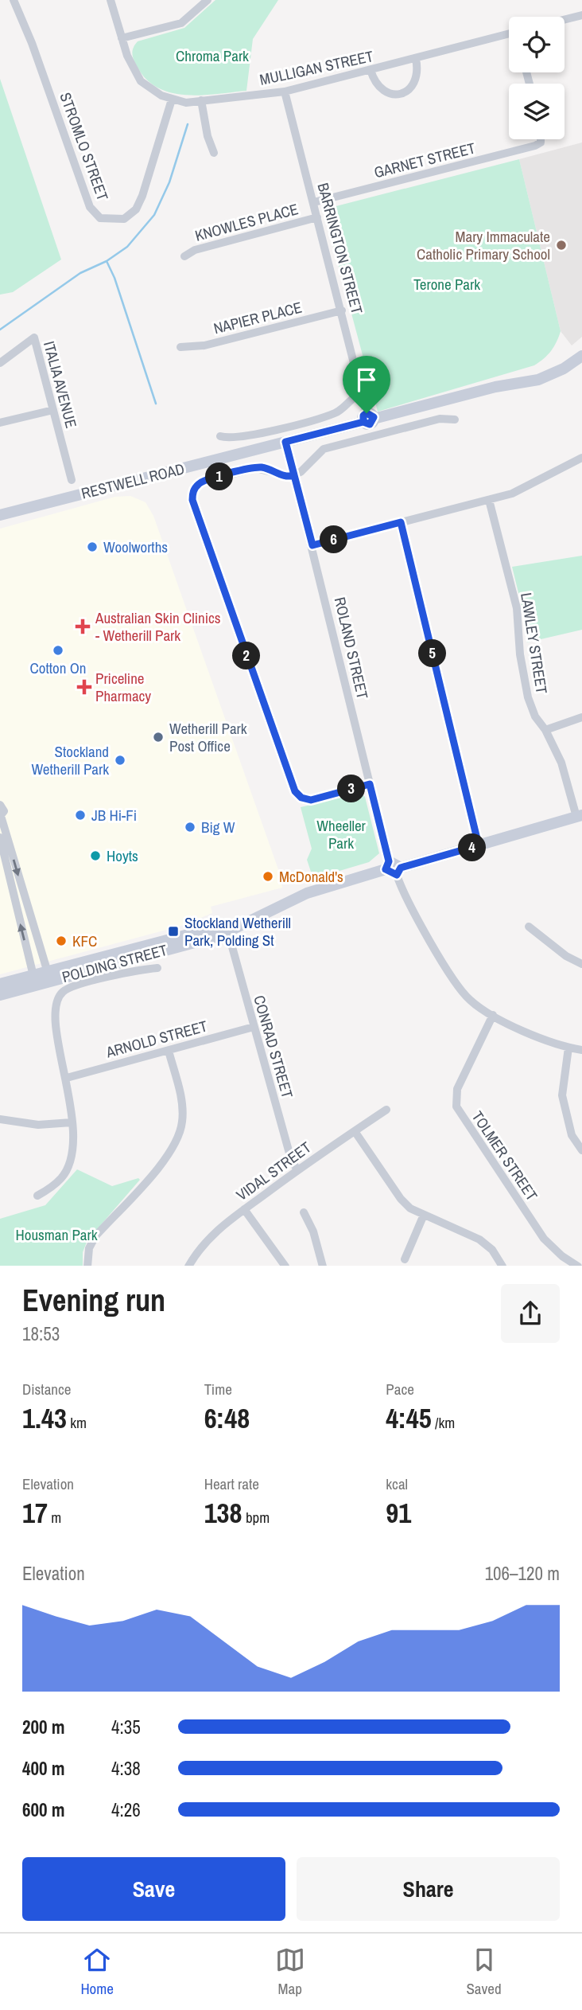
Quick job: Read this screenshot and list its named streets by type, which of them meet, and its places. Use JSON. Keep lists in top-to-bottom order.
{
  "streets": {
    "main road": ["RESTWELL ROAD", "POLDING STREET"],
    "street": [
      "MULLIGAN STREET",
      "STROMLO STREET",
      "GARNET STREET",
      "KNOWLES PLACE",
      "BARRINGTON STREET",
      "NAPIER PLACE",
      "ITALIA AVENUE",
      "LAWLEY STREET",
      "ROLAND STREET",
      "ARNOLD STREET",
      "CONRAD STREET",
      "TOLMER STREET",
      "VIDAL STREET"
    ]
  },
  "crossings": [
    ["MULLIGAN STREET", "STROMLO STREET"],
    ["MULLIGAN STREET", "BARRINGTON STREET"],
    ["GARNET STREET", "BARRINGTON STREET"],
    ["KNOWLES PLACE", "BARRINGTON STREET"],
    ["BARRINGTON STREET", "NAPIER PLACE"],
    ["BARRINGTON STREET", "RESTWELL ROAD"],
    ["RESTWELL ROAD", "ROLAND STREET"],
    ["ROLAND STREET", "POLDING STREET"],
    ["POLDING STREET", "CONRAD STREET"],
    ["ARNOLD STREET", "CONRAD STREET"],
    ["CONRAD STREET", "VIDAL STREET"]
  ],
  "parks": [
    "Chroma Park",
    "Terone Park",
    "Wheeller Park",
    "Housman Park"
  ],
  "places": {
    "other": [
      "Mary Immaculate Catholic Primary School",
      "Woolworths",
      "Cotton On",
      "Wetherill Park Post Office",
      "Stockland Wetherill Park",
      "JB Hi-Fi",
      "Big W",
      "Hoyts",
      "McDonald's",
      "KFC"
    ],
    "health": ["Australian Skin Clinics - Wetherill Park", "Priceline Pharmacy"],
    "transit": ["Stockland Wetherill Park, Polding St"]
  },
  "page": {
    "pins": [
      "1",
      "6",
      "5",
      "2",
      "3",
      "4"
    ],
    "heading": ["Evening run", "18:53"],
    "stats": [
      ["Distance", "1.43 km"],
      ["Time", "6:48"],
      ["Pace", "4:45 /km"],
      ["Elevation", "17 m"],
      ["Heart rate", "138 bpm"],
      ["kcal", "91"]
    ],
    "chart": ["Elevation", "106–120 m"],
    "list": [
      {
        "name": "200 m",
        "note": "4:35"
      },
      {
        "name": "400 m",
        "note": "4:38"
      },
      {
        "name": "600 m",
        "note": "4:26"
      }
    ],
    "buttons": ["Save", "Share"],
    "tabs": ["Home", "Map", "Saved"]
  }
}
